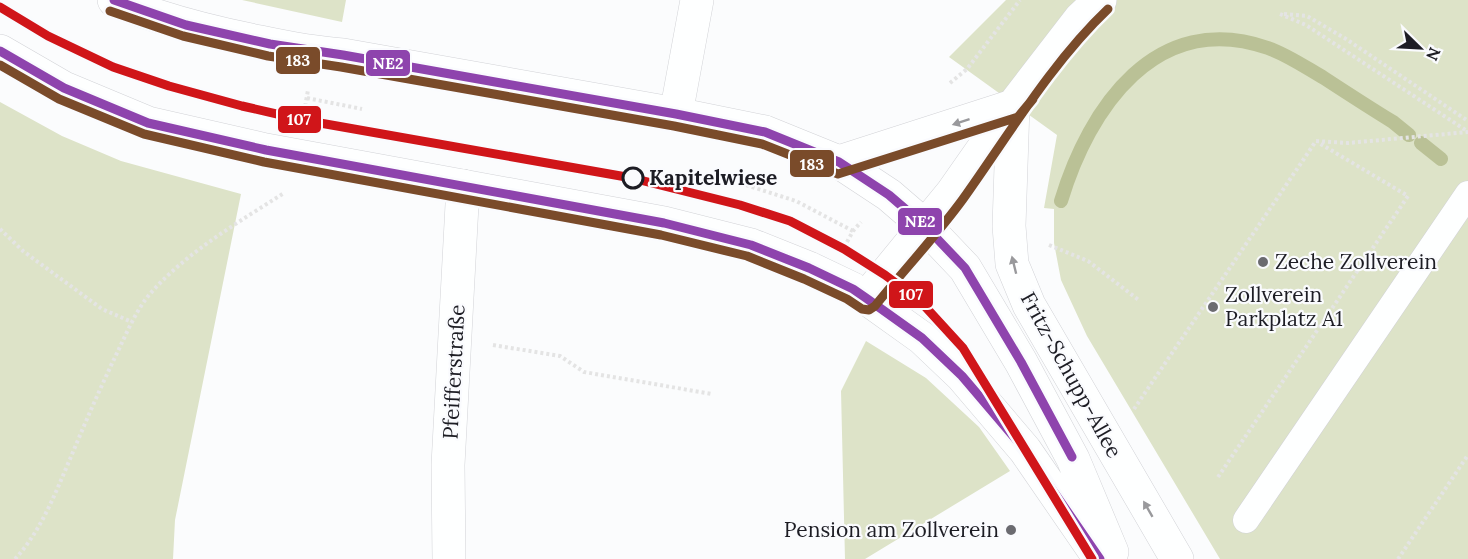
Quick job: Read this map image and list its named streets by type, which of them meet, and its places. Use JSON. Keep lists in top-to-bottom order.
{
  "streets": {
    "main road": ["Pfeifferstraße", "Fritz-Schupp-Allee"]
  },
  "places": [
    "Kapitelwiese",
    "Zeche Zollverein",
    "Zollverein Parkplatz A1",
    "Pension am Zollverein"
  ],
  "lines": ["transit line NE2", "transit line 107", "transit line 183"],
  "north": "bottom right"
}
